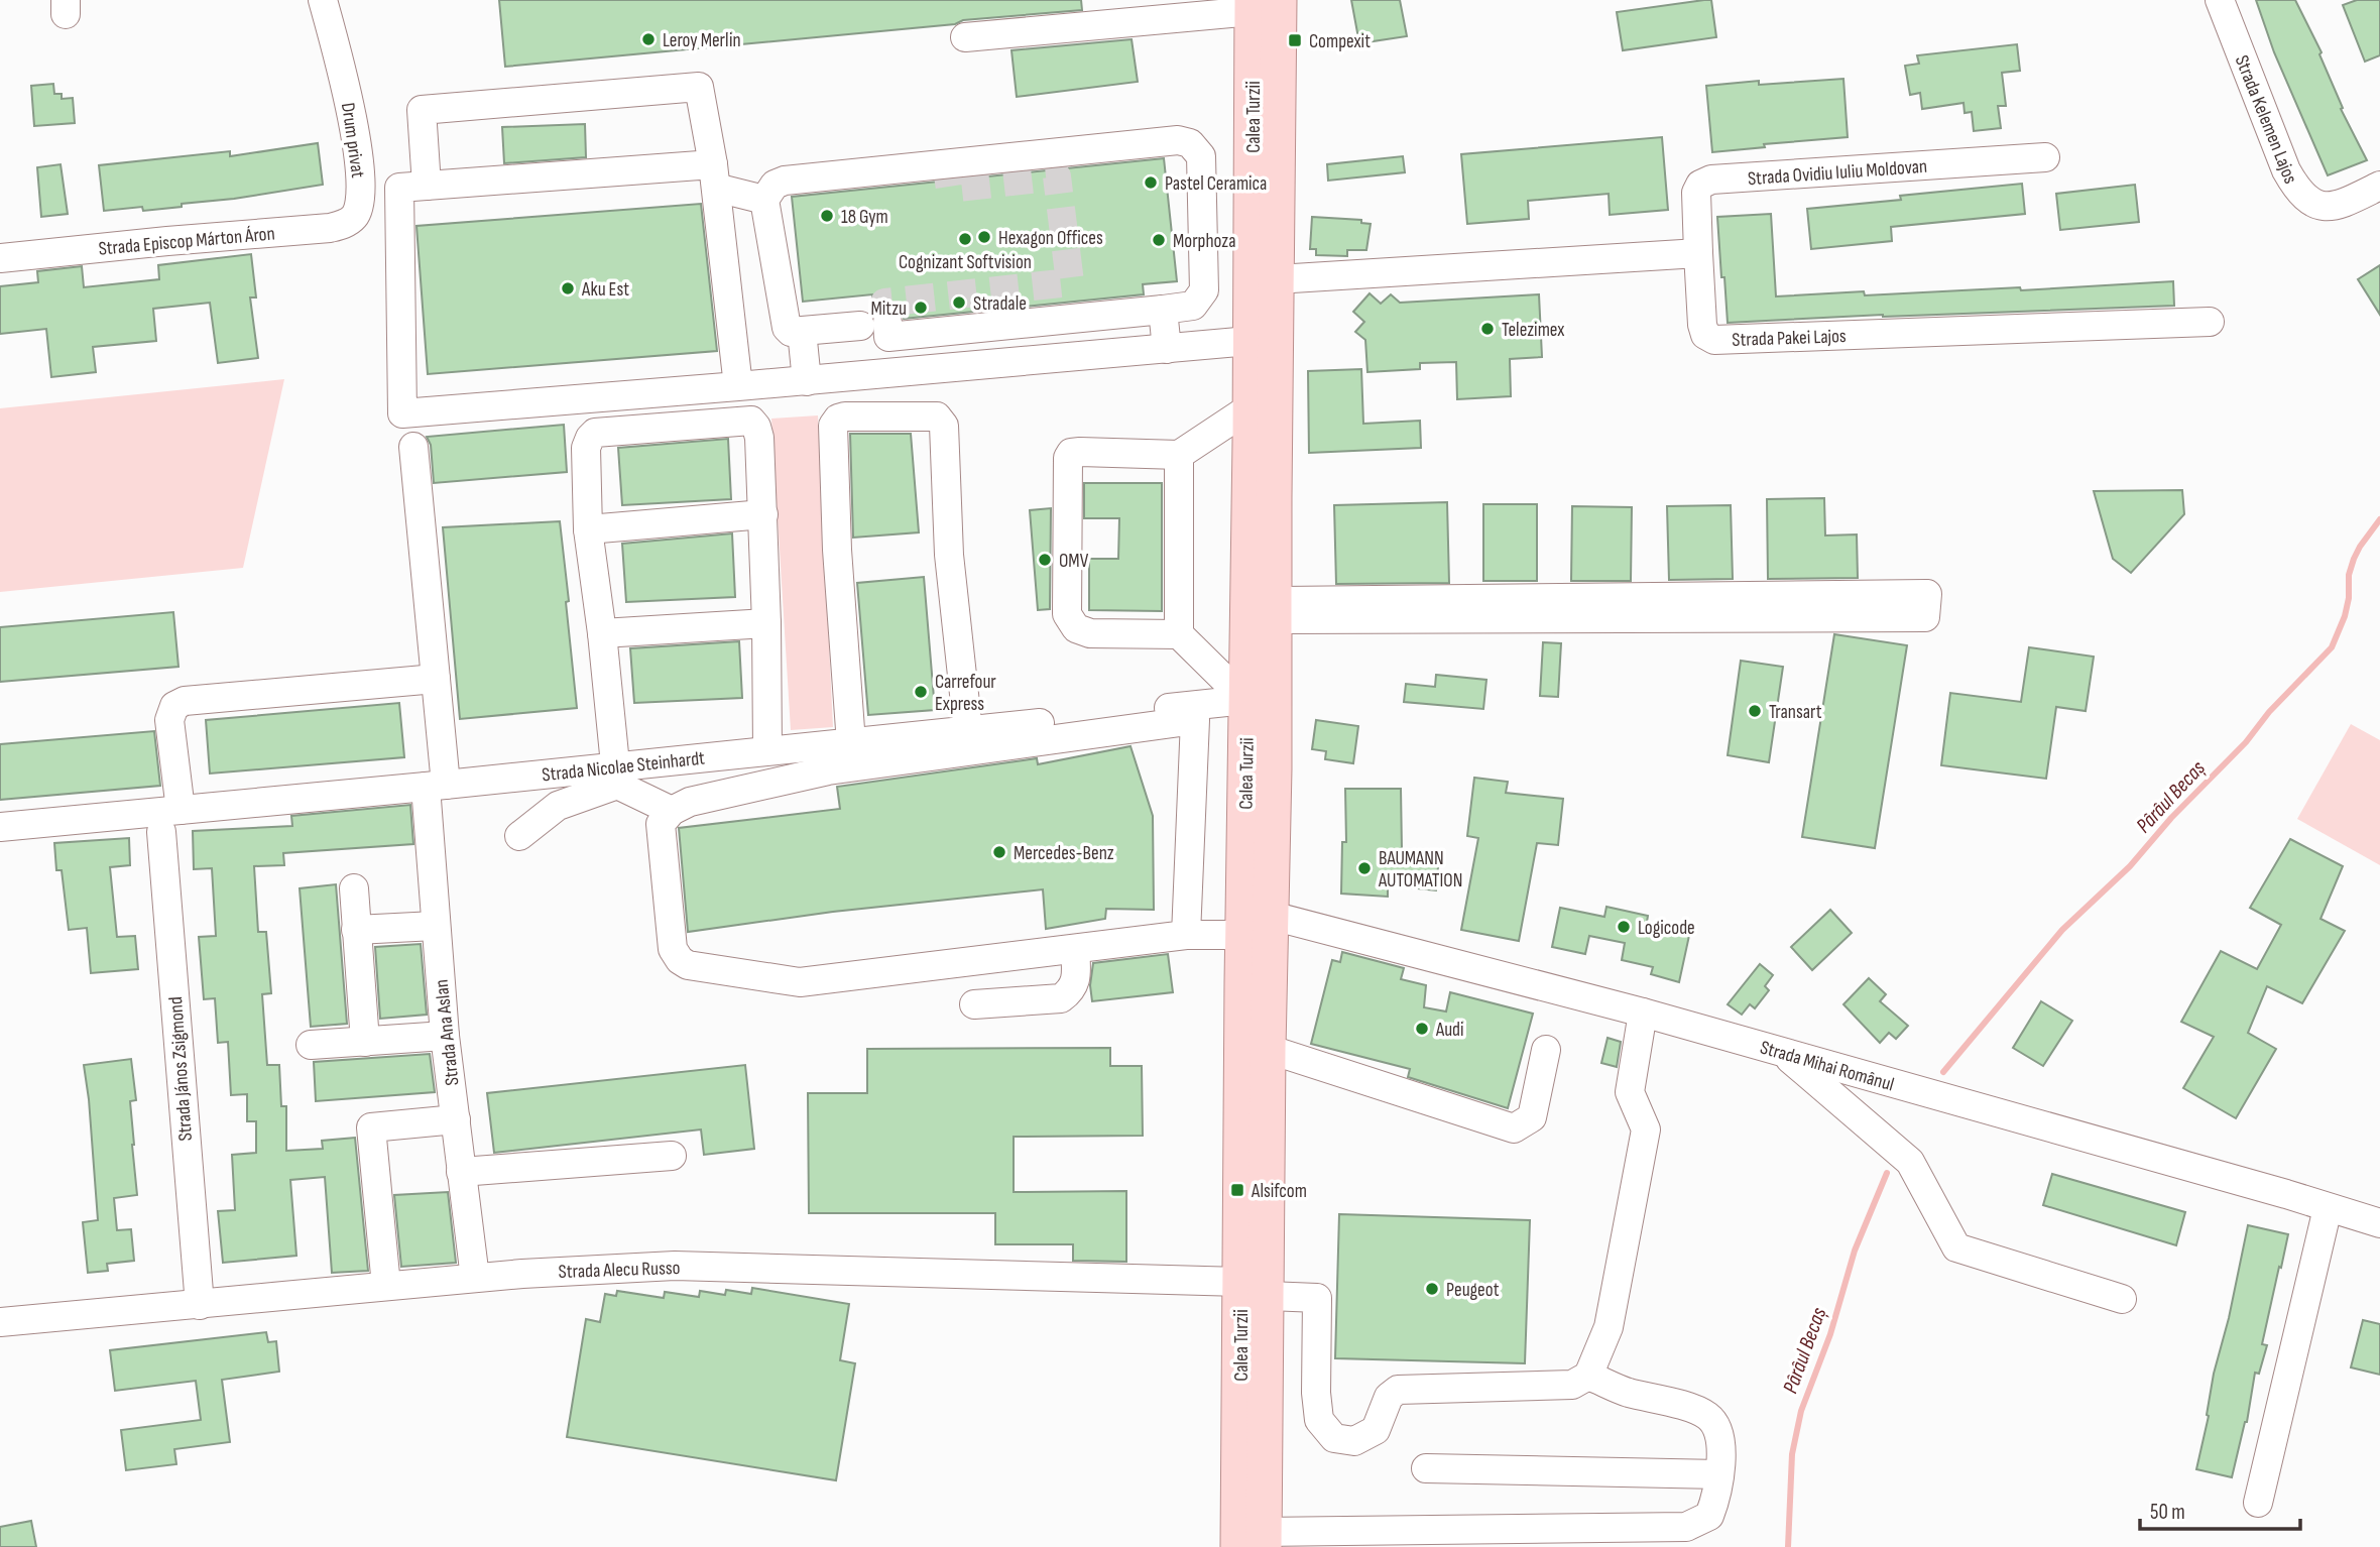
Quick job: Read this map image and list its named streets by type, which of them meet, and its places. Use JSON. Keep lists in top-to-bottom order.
{
  "streets": {
    "main road": ["Calea Turzii"],
    "street": [
      "Strada Kelemen Lajos",
      "Drum privat",
      "Strada Ovidiu Iuliu Moldovan",
      "Strada Episcop Márton Áron",
      "Strada Pakei Lajos",
      "Strada Nicolae Steinhardt",
      "Strada Ana Aslan",
      "Strada Mihai Românul",
      "Strada János Zsigmond",
      "Strada Alecu Russo"
    ]
  },
  "crossings": [
    ["Calea Turzii", "Strada Nicolae Steinhardt"],
    ["Calea Turzii", "Strada Mihai Românul"],
    ["Calea Turzii", "Strada Alecu Russo"],
    ["Drum privat", "Strada Episcop Márton Áron"],
    ["Strada Ovidiu Iuliu Moldovan", "Strada Pakei Lajos"],
    ["Strada Nicolae Steinhardt", "Strada Ana Aslan"],
    ["Strada Ana Aslan", "Strada Alecu Russo"],
    ["Strada János Zsigmond", "Strada Alecu Russo"]
  ],
  "water": ["Pârâul Becaș"],
  "places": {
    "other": [
      "Leroy Merlin",
      "Pastel Ceramica",
      "18 Gym",
      "Hexagon Offices",
      "Cognizant Softvision",
      "Morphoza",
      "Aku Est",
      "Stradale",
      "Mitzu",
      "Telezimex",
      "OMV",
      "Carrefour Express",
      "Transart",
      "Mercedes-Benz",
      "BAUMANN AUTOMATION",
      "Logicode",
      "Audi",
      "Peugeot"
    ],
    "transit": ["Compexit", "Alsifcom"]
  },
  "scale_bar": "50 m"
}
